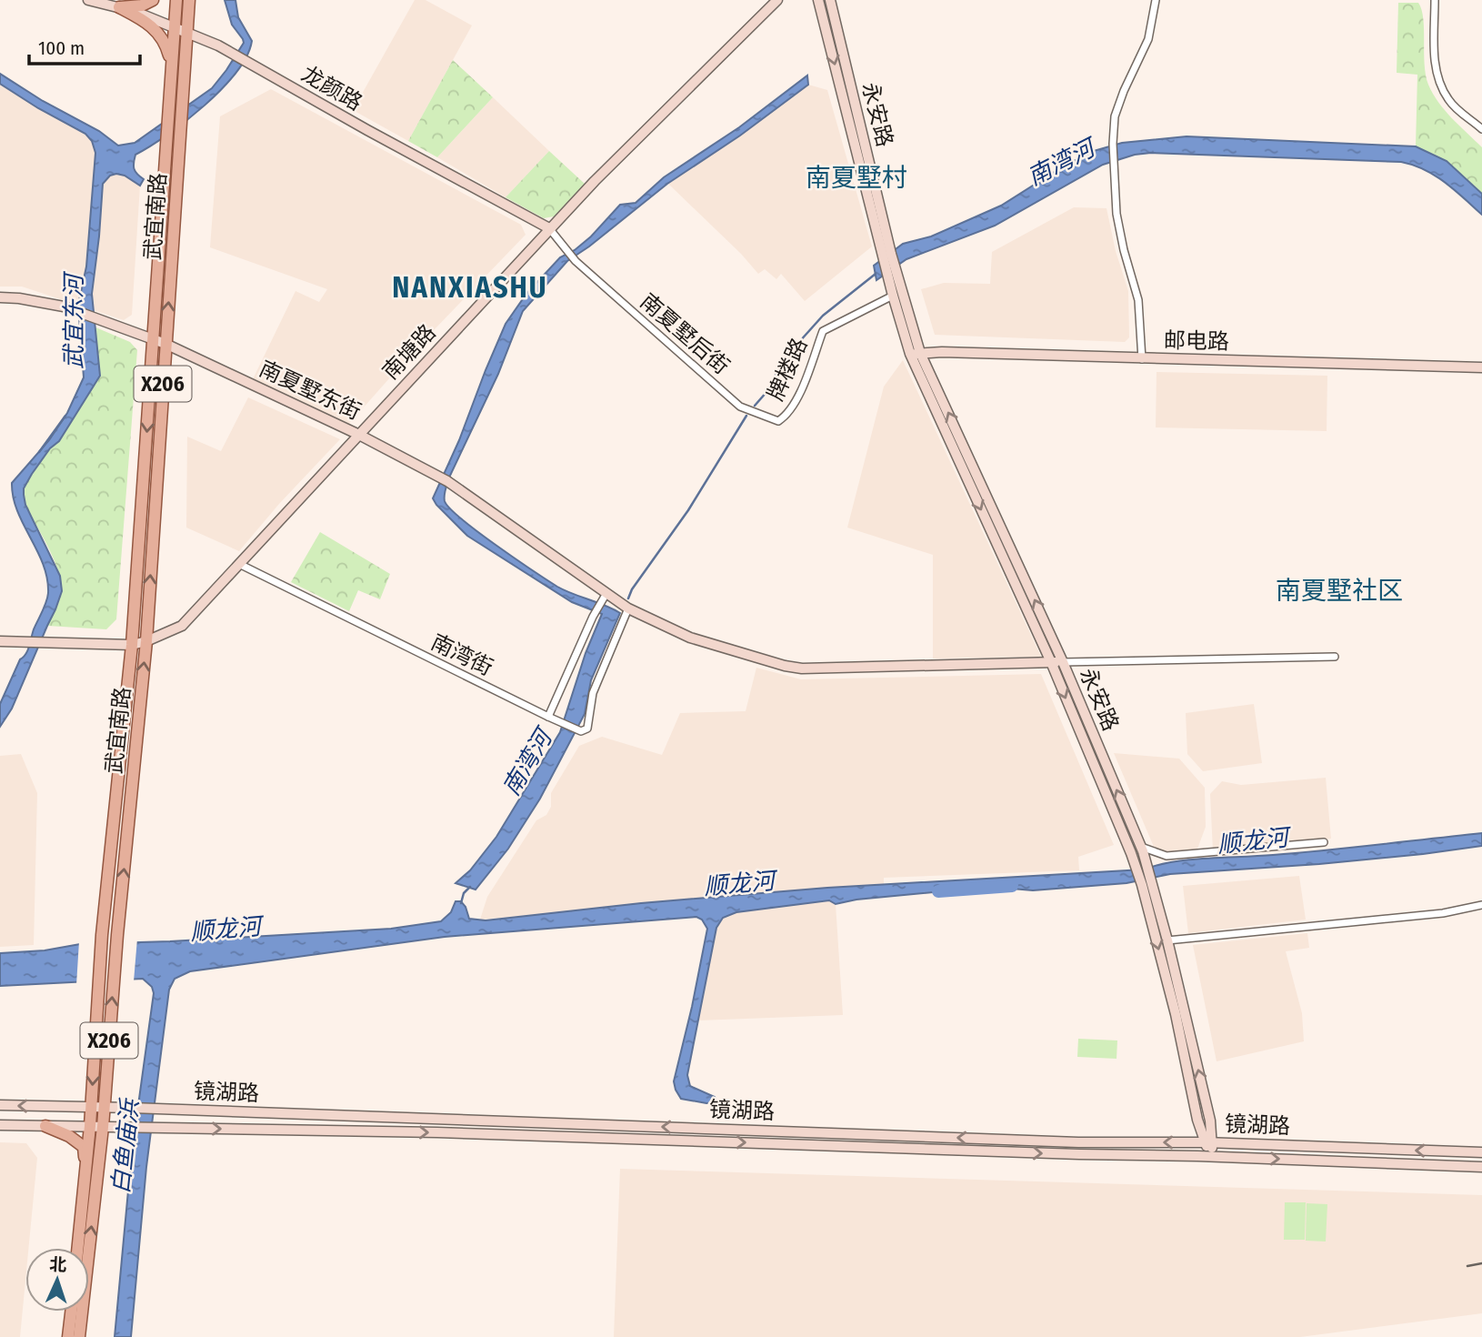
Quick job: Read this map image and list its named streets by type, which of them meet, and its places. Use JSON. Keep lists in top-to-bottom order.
{
  "streets": {
    "main road": ["武宜南路", "X206"],
    "street": [
      "龙颜路",
      "永安路",
      "南夏墅后街",
      "邮电路",
      "南塘路",
      "牌楼路",
      "南夏墅东街",
      "南湾街",
      "镜湖路"
    ]
  },
  "crossings": [
    ["龙颜路", "武宜南路"],
    ["龙颜路", "南夏墅后街"],
    ["龙颜路", "南塘路"],
    ["龙颜路", "X206"],
    ["永安路", "邮电路"],
    ["永安路", "牌楼路"],
    ["永安路", "南夏墅东街"],
    ["永安路", "镜湖路"],
    ["武宜南路", "南塘路"],
    ["武宜南路", "X206"],
    ["武宜南路", "南夏墅东街"],
    ["武宜南路", "镜湖路"],
    ["南夏墅后街", "南塘路"],
    ["南夏墅后街", "牌楼路"],
    ["南塘路", "南夏墅东街"],
    ["南塘路", "南湾街"],
    ["南夏墅东街", "南湾街"]
  ],
  "districts": ["南夏墅村", "NANXIASHU", "南夏墅社区"],
  "water": [
    "南湾河",
    "武宜东河",
    "顺龙河",
    "白鱼庙浜"
  ],
  "scale_bar": "100 m",
  "north": "top"
}
